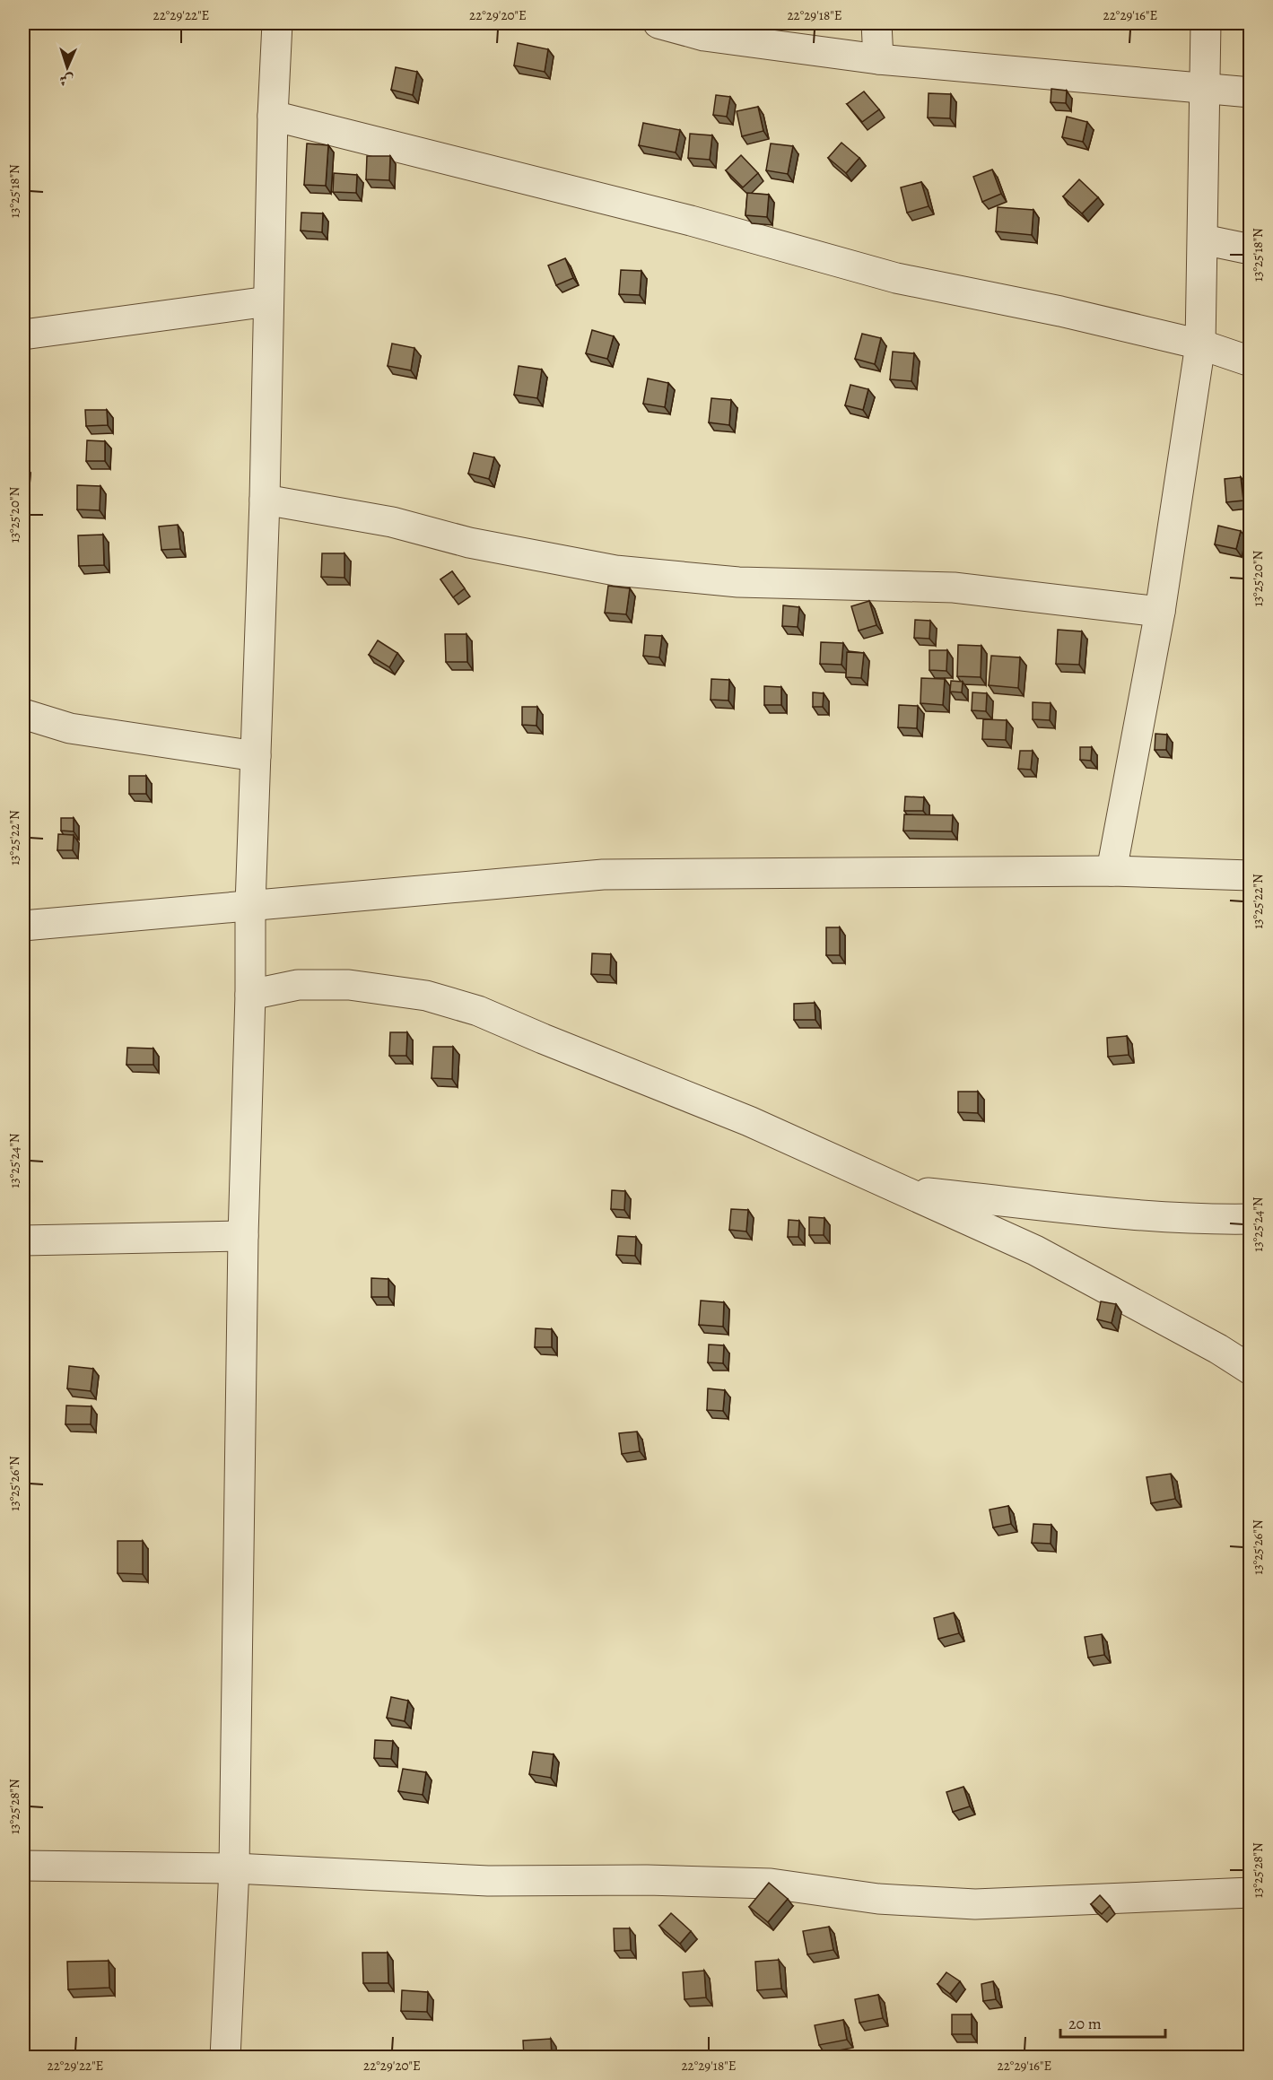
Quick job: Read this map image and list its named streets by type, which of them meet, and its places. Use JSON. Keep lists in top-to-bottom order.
{
  "scale_bar": "20 m",
  "north": "bottom",
  "coordinates": [
    "22°29'22\"E",
    "22°29'20\"E",
    "22°29'18\"E",
    "22°29'16\"E",
    "13°25'18\"N",
    "13°25'20\"N",
    "13°25'22\"N",
    "13°25'24\"N",
    "13°25'26\"N",
    "13°25'28\"N"
  ]
}
